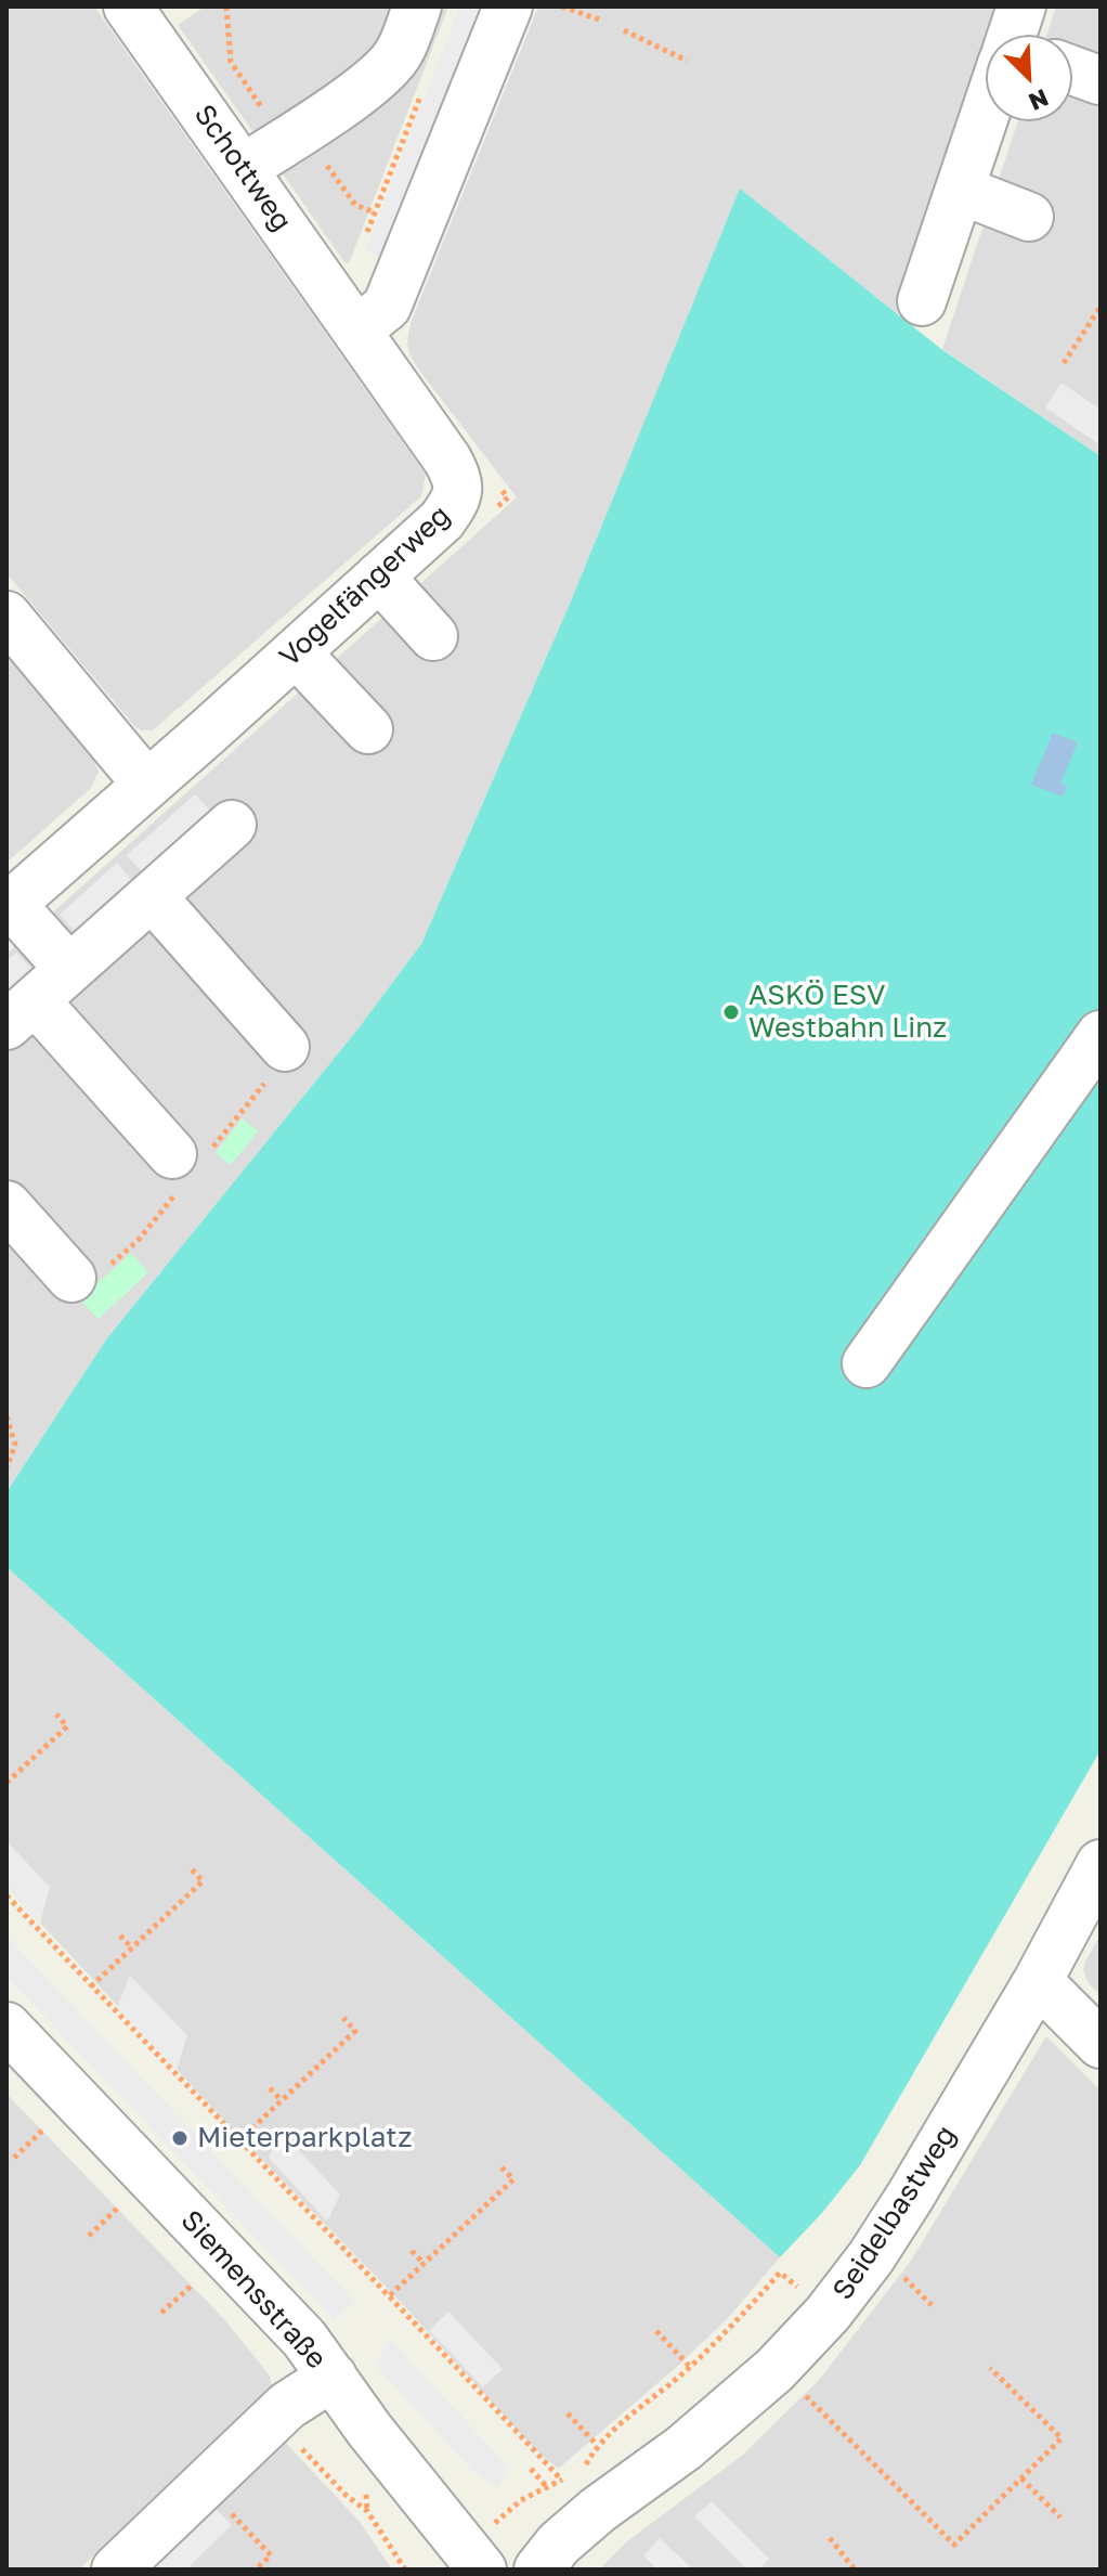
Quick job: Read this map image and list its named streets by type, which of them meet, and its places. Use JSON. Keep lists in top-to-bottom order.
{
  "streets": {
    "street": [
      "Schottweg",
      "Vogelfängerweg",
      "Seidelbastweg",
      "Siemensstraße"
    ]
  },
  "crossings": [
    ["Schottweg", "Vogelfängerweg"]
  ],
  "places": ["ASKÖ ESV Westbahn Linz", "Mieterparkplatz"],
  "north": "bottom right"
}
